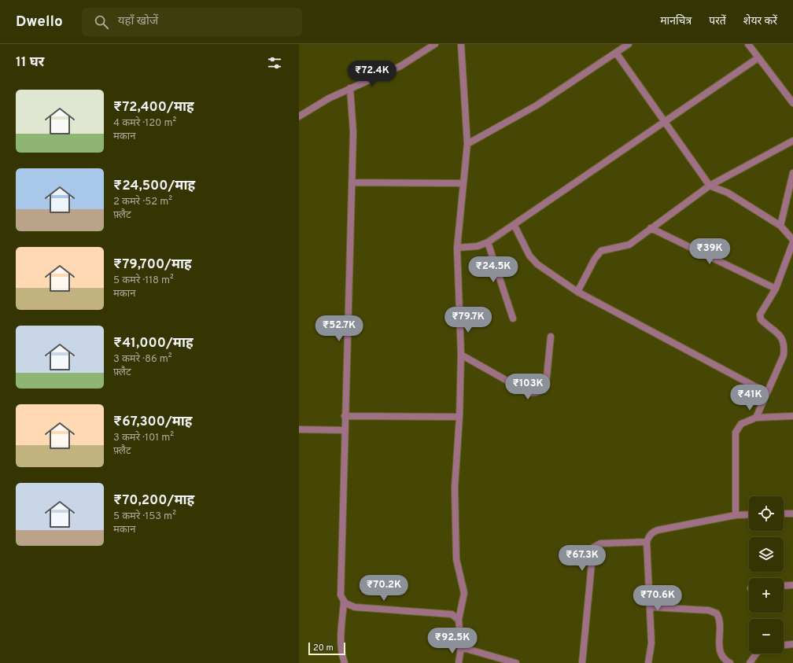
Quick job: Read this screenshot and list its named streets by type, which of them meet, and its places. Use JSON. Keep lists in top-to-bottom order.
{
  "scale_bar": "20 m",
  "page": {
    "header": "Dwello",
    "search": "यहाँ खोजें",
    "nav": ["मानचित्र", "परतें", "शेयर करें"],
    "heading": "11 घर",
    "price": [
      "₹72.4K",
      "₹39K",
      "₹24.5K",
      "₹79.7K",
      "₹52.7K",
      "₹103K",
      "₹41K",
      "₹67.3K",
      "₹70.2K",
      "₹70.6K",
      "₹92.5K"
    ],
    "list": [
      {
        "name": "₹72,400/माह",
        "note": "4 कमरे · 120 m² · मकान"
      },
      {
        "name": "₹24,500/माह",
        "note": "2 कमरे · 52 m² · फ़्लैट"
      },
      {
        "name": "₹79,700/माह",
        "note": "5 कमरे · 118 m² · मकान"
      },
      {
        "name": "₹41,000/माह",
        "note": "3 कमरे · 86 m² · फ़्लैट"
      },
      {
        "name": "₹67,300/माह",
        "note": "3 कमरे · 101 m² · फ़्लैट"
      },
      {
        "name": "₹70,200/माह",
        "note": "5 कमरे · 153 m² · मकान"
      }
    ],
    "map_buttons": ["+", "−"],
    "scale": "20 m"
  }
}
